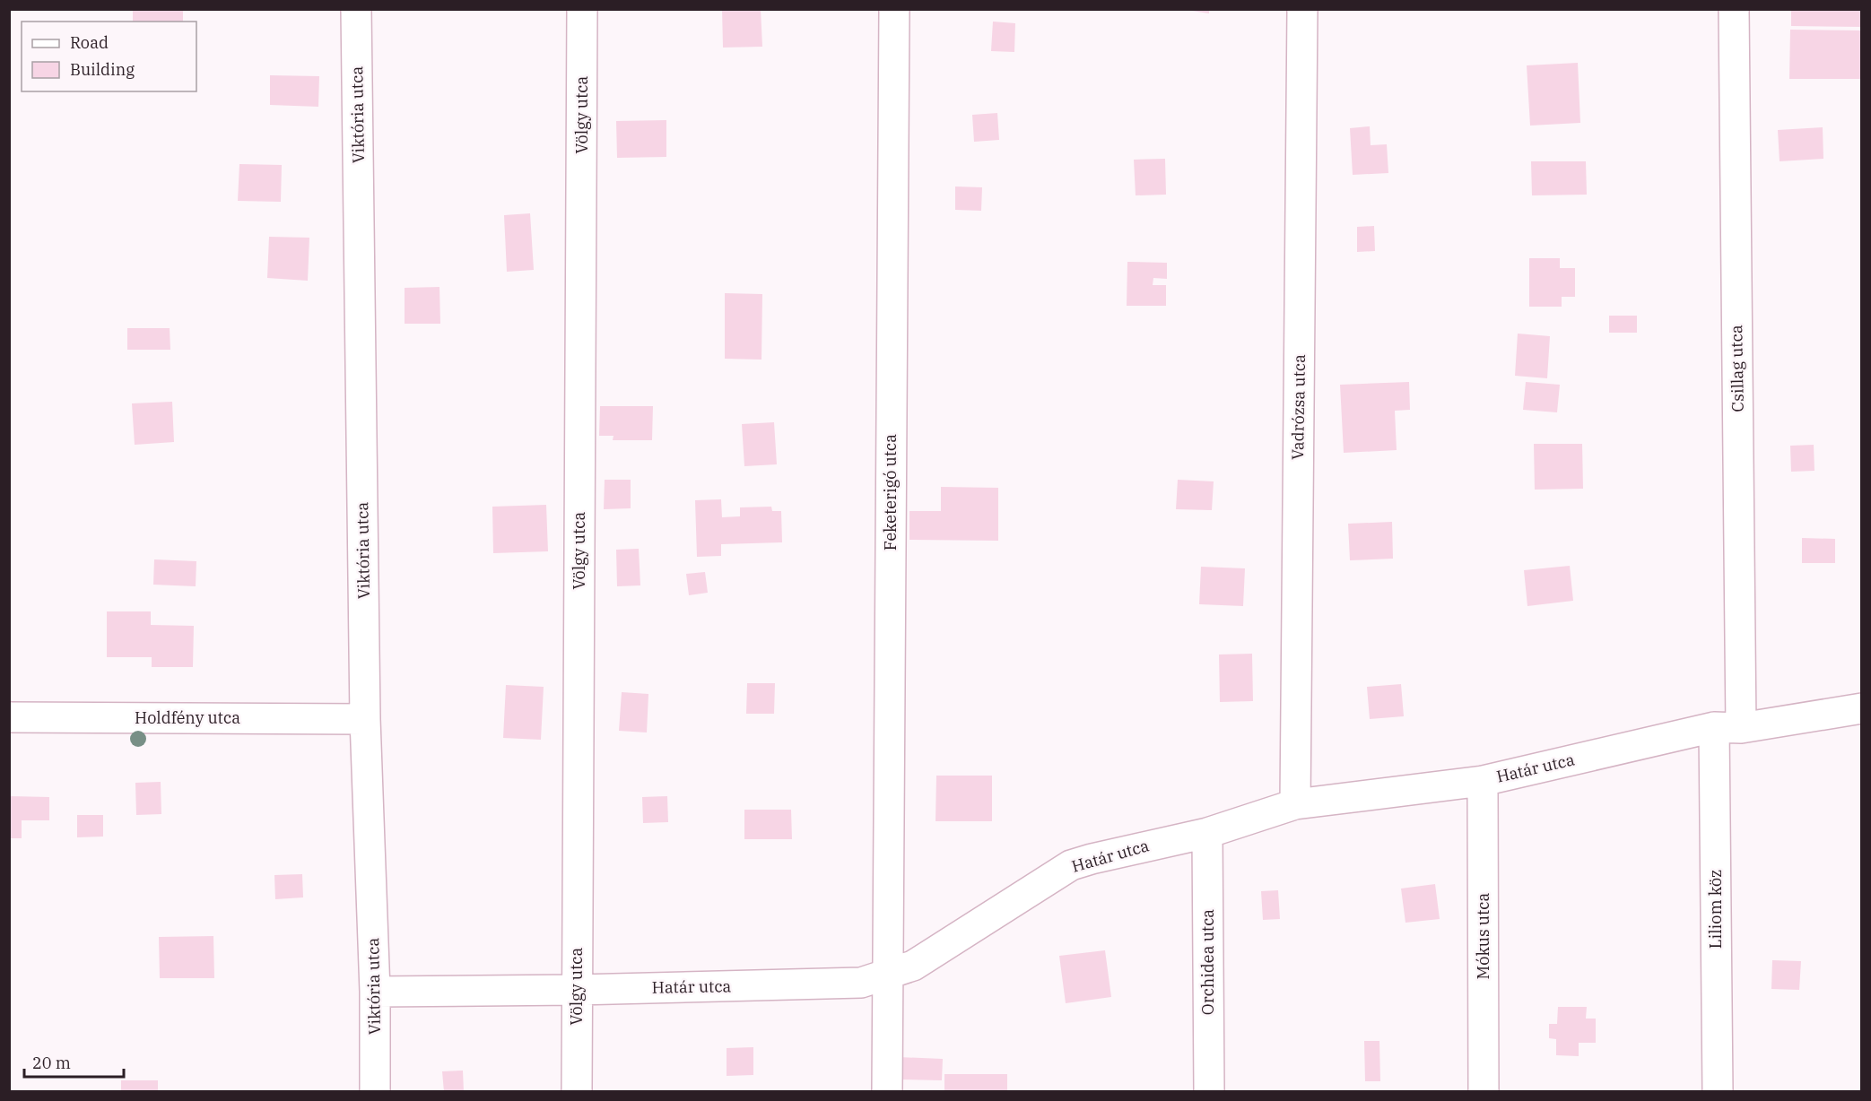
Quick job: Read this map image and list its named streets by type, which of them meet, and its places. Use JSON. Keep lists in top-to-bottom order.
{
  "streets": {
    "street": [
      "Viktória utca",
      "Völgy utca",
      "Csillag utca",
      "Vadrózsa utca",
      "Feketerigó utca",
      "Holdfény utca",
      "Határ utca",
      "Liliom köz",
      "Mókus utca",
      "Orchidea utca"
    ]
  },
  "crossings": [
    ["Viktória utca", "Holdfény utca"],
    ["Viktória utca", "Határ utca"],
    ["Völgy utca", "Határ utca"],
    ["Csillag utca", "Határ utca"],
    ["Csillag utca", "Liliom köz"],
    ["Vadrózsa utca", "Határ utca"],
    ["Feketerigó utca", "Határ utca"],
    ["Határ utca", "Liliom köz"],
    ["Határ utca", "Mókus utca"],
    ["Határ utca", "Orchidea utca"]
  ],
  "legend": ["Road", "Building"],
  "scale_bar": "20 m"
}
